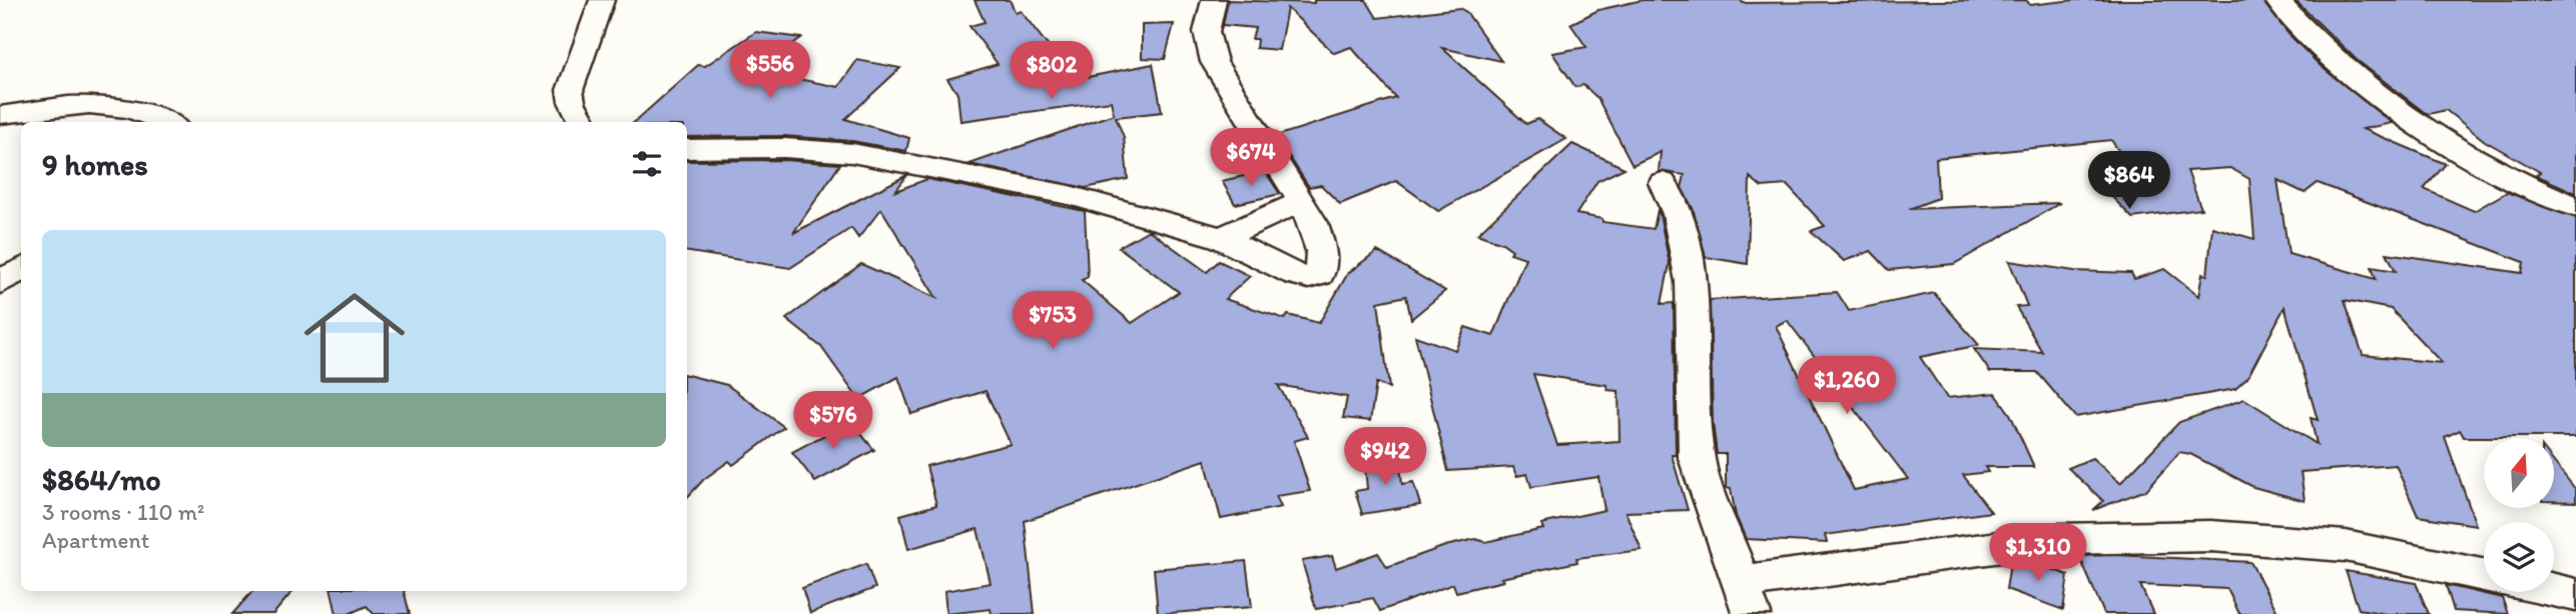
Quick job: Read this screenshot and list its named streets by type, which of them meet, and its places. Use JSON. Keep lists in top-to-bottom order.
{
  "north": "top",
  "page": {
    "price": [
      "$556",
      "$802",
      "$674",
      "$864",
      "$753",
      "$1,260",
      "$576",
      "$942",
      "$1,310"
    ],
    "heading": "9 homes",
    "list": [
      {
        "name": "$864/mo",
        "note": "3 rooms · 110 m² · Apartment"
      }
    ]
  }
}
